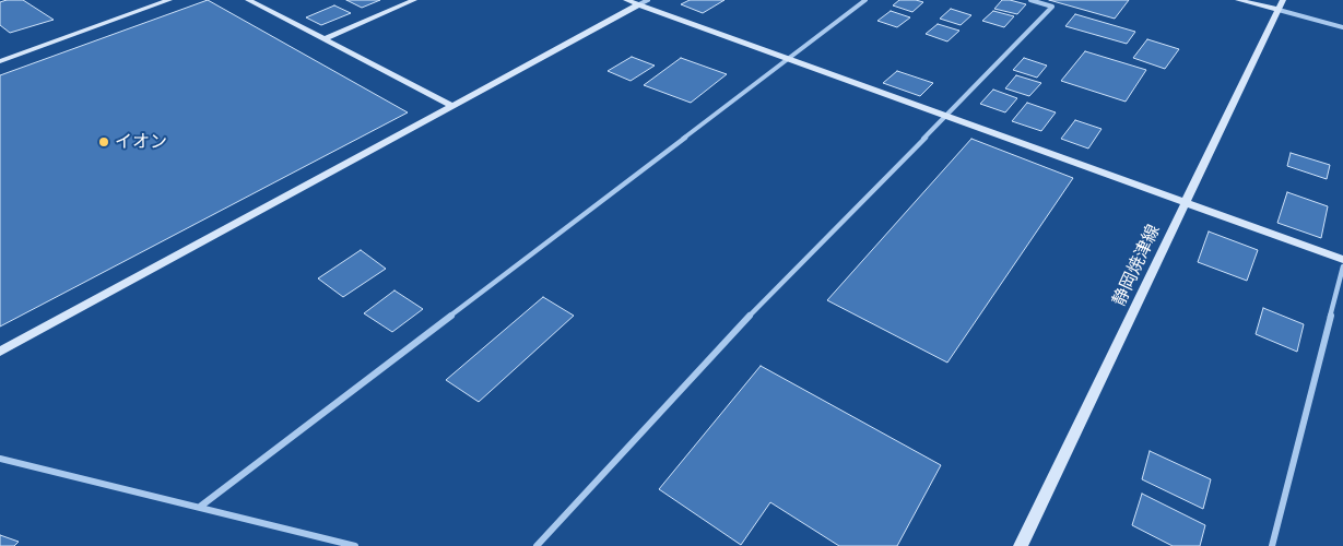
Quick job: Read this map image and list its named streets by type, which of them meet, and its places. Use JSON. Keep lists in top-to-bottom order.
{
  "streets": {
    "street": ["静岡焼津線"]
  },
  "places": ["イオン"]
}
